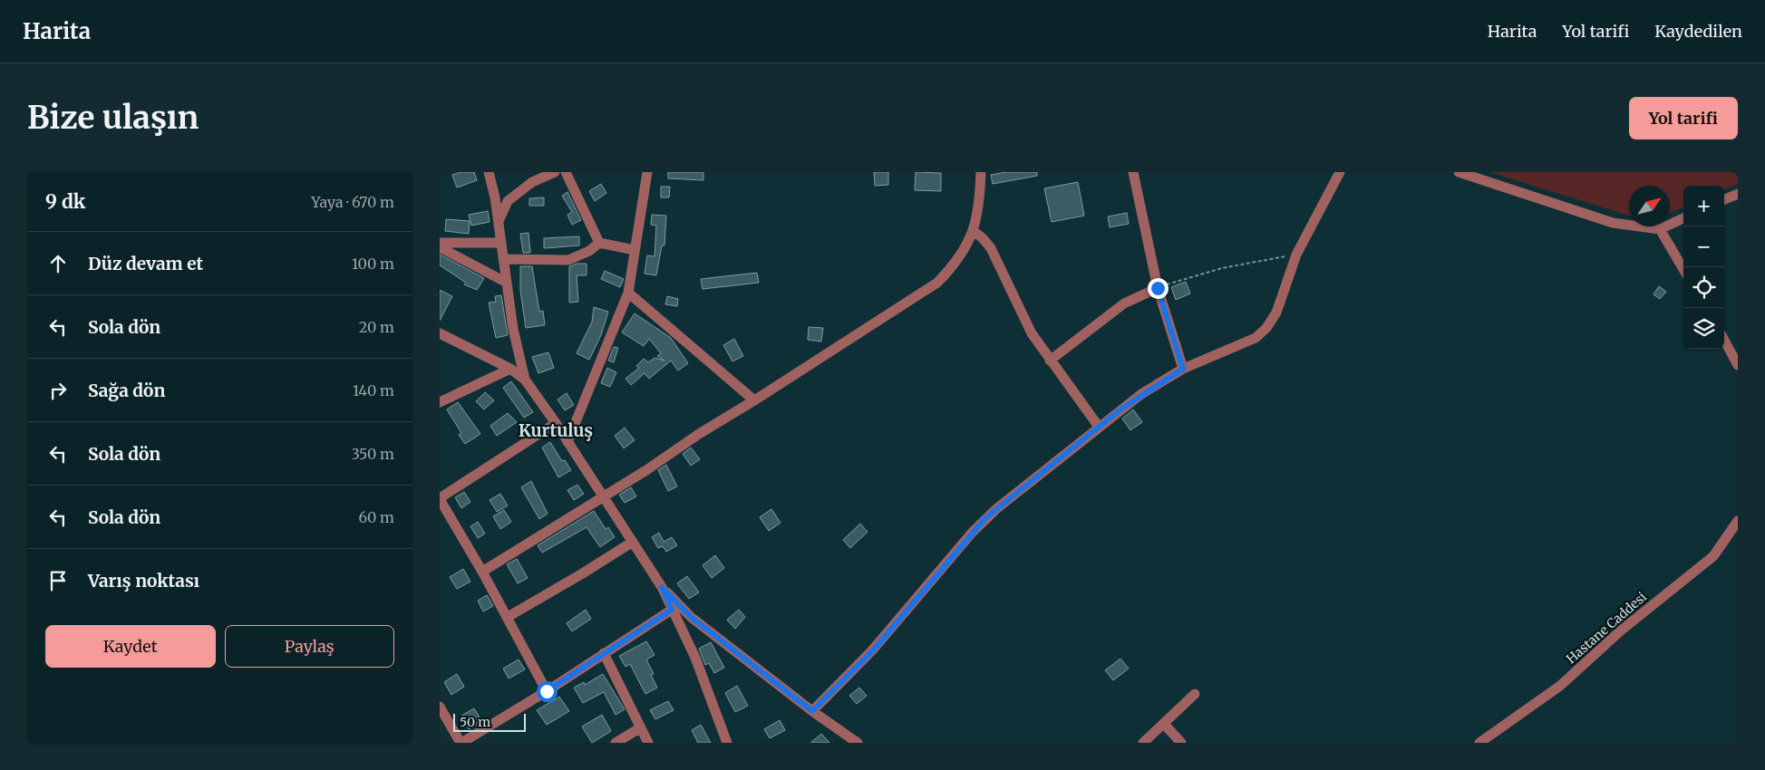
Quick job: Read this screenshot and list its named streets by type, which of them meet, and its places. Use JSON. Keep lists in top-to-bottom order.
{
  "streets": {
    "street": ["Hastane Caddesi"]
  },
  "districts": ["Kurtuluş"],
  "scale_bar": "50 m",
  "north": "top right",
  "page": {
    "header": "Harita",
    "nav": ["Harita", "Yol tarifi", "Kaydedilen"],
    "buttons": [
      "Yol tarifi",
      ["Kaydet", "Paylaş"]
    ],
    "title": "Bize ulaşın",
    "heading": ["9 dk", "Yaya · 670 m"],
    "map_buttons": ["+", "−"],
    "list": [
      ["Düz devam et", "100 m"],
      ["Sola dön", "20 m"],
      ["Sağa dön", "140 m"],
      ["Sola dön", "350 m"],
      ["Sola dön", "60 m"],
      "Varış noktası"
    ],
    "scale": "50 m"
  }
}
